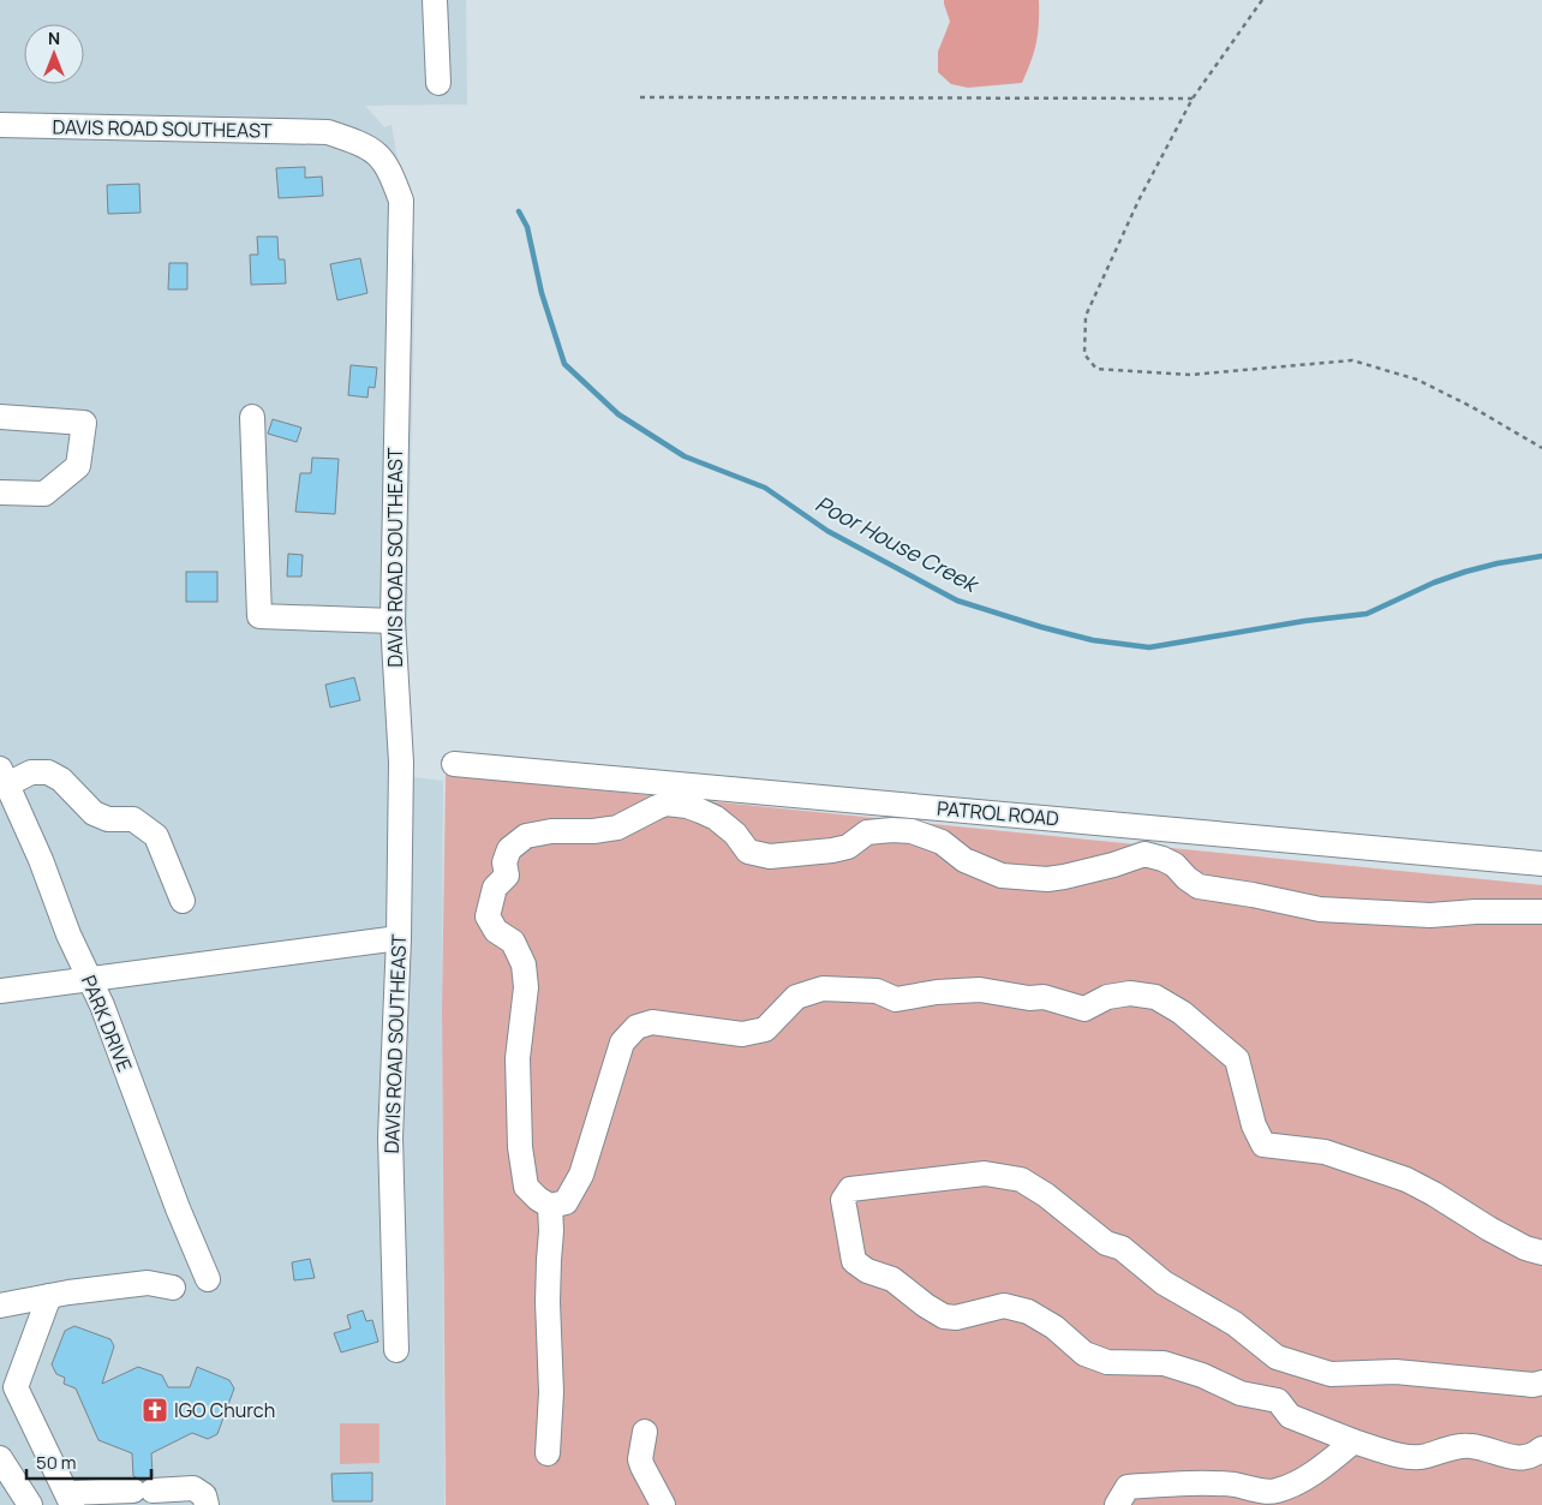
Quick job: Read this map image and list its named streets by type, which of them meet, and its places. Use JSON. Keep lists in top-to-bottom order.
{
  "streets": {
    "street": ["DAVIS ROAD SOUTHEAST", "PATROL ROAD", "PARK DRIVE"]
  },
  "water": ["Poor House Creek"],
  "places": {
    "church": ["IGO Church"]
  },
  "scale_bar": "50 m",
  "north": "top"
}
